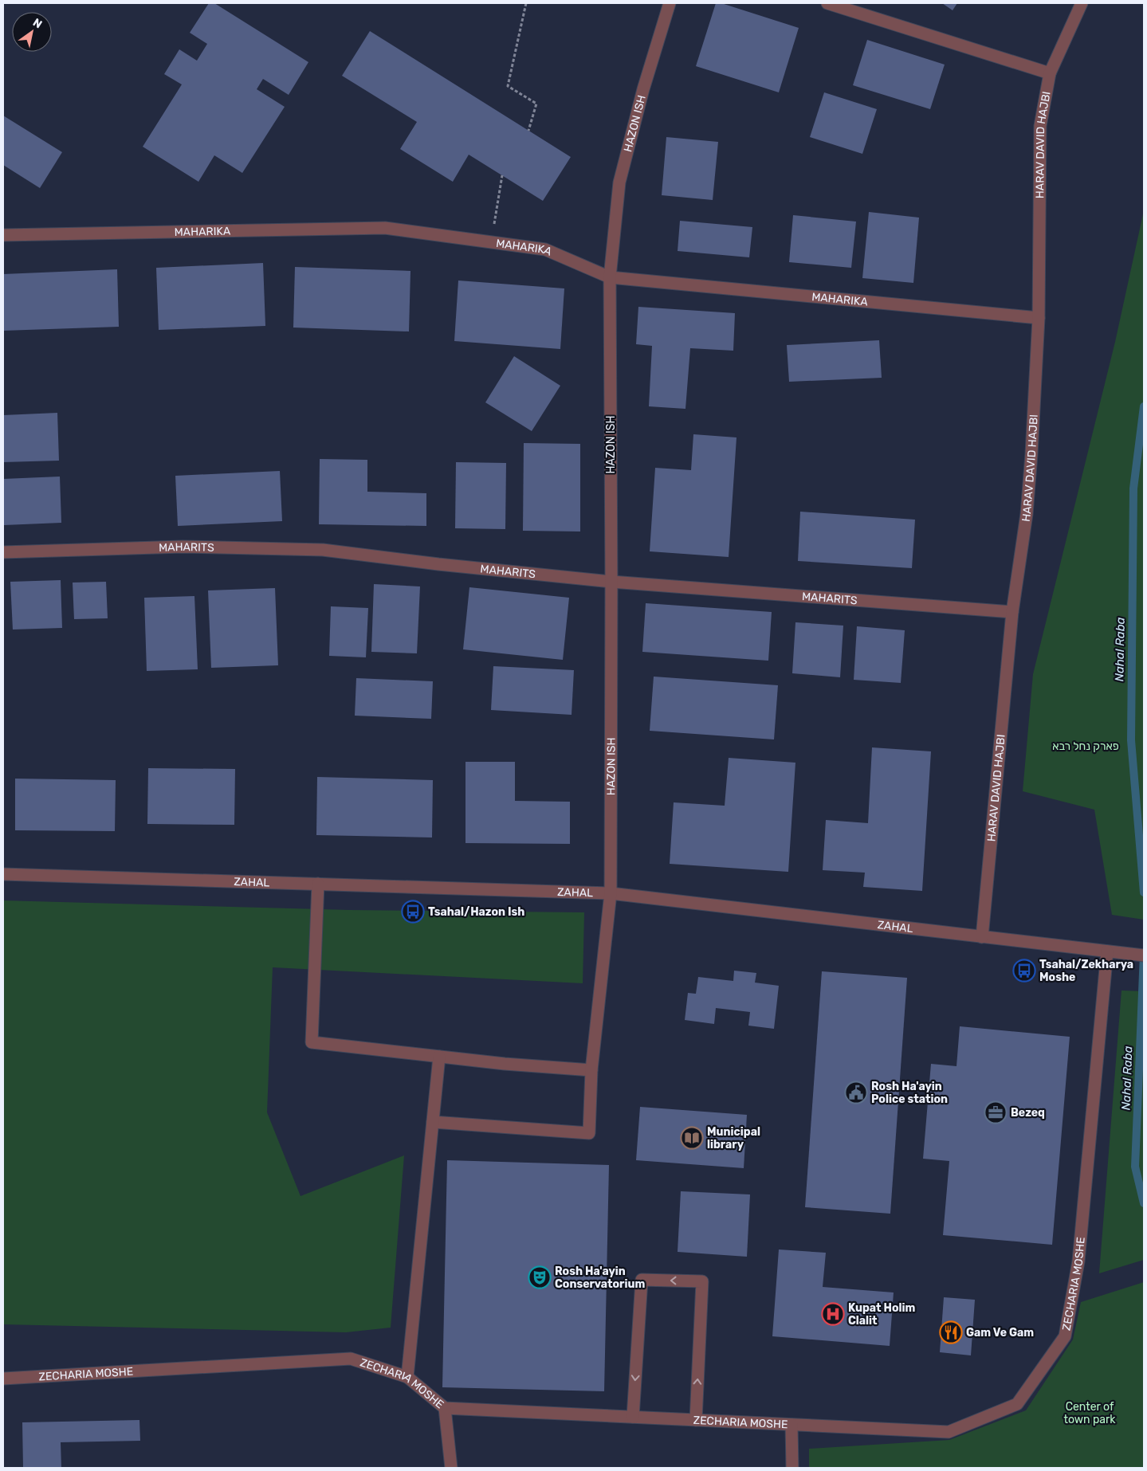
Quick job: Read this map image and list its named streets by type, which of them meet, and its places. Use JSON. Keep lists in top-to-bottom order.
{
  "streets": {
    "street": [
      "HAZON ISH",
      "HARAV DAVID HAJBI",
      "MAHARIKA",
      "MAHARITS",
      "ZAHAL",
      "ZECHARIA MOSHE"
    ]
  },
  "crossings": [
    ["HAZON ISH", "MAHARIKA"],
    ["HAZON ISH", "MAHARITS"],
    ["HAZON ISH", "ZAHAL"],
    ["HARAV DAVID HAJBI", "MAHARIKA"],
    ["HARAV DAVID HAJBI", "MAHARITS"],
    ["HARAV DAVID HAJBI", "ZAHAL"],
    ["ZAHAL", "ZECHARIA MOSHE"]
  ],
  "water": ["Nahal Raba"],
  "parks": ["פארק נחל רבא", "Center of town park"],
  "places": {
    "bus stop": ["Tsahal/Hazon Ish", "Tsahal/Zekharya Moshe"],
    "public building": ["Rosh Ha'ayin Police station"],
    "office": ["Bezeq"],
    "library": ["Municipal library"],
    "theatre": ["Rosh Ha'ayin Conservatorium"],
    "hospital": ["Kupat Holim Clalit"],
    "restaurant": ["Gam Ve Gam"]
  },
  "north": "top right"
}
